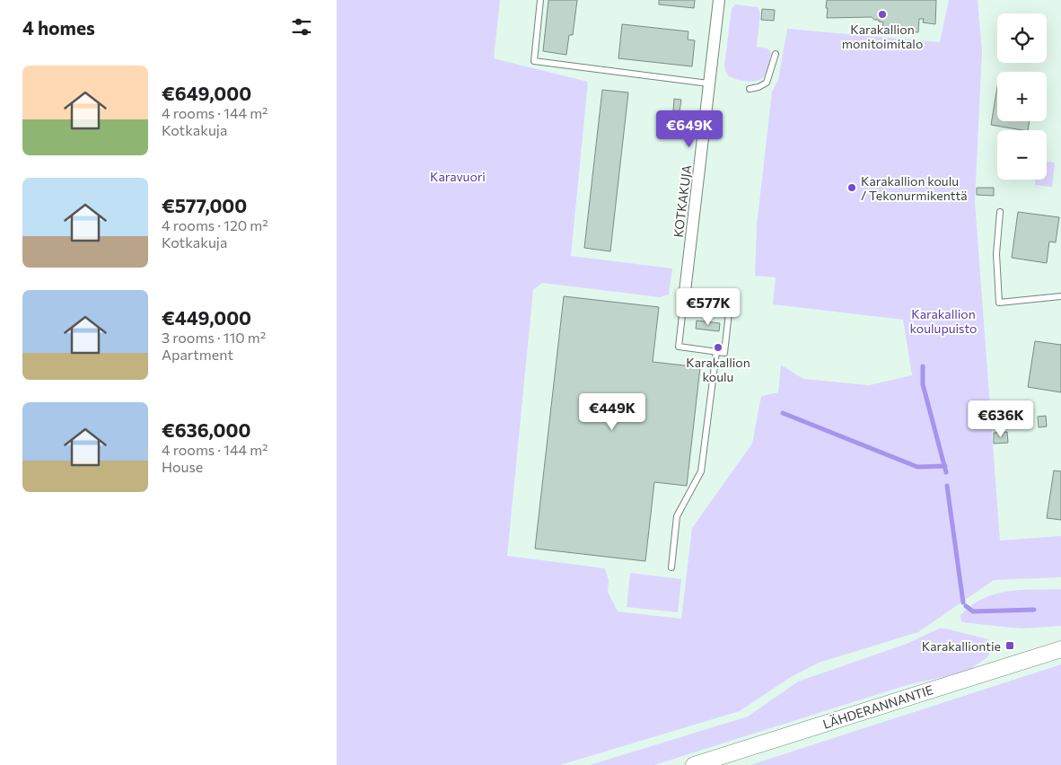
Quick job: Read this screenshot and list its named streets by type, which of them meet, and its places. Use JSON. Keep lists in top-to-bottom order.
{
  "streets": {
    "main road": ["LÄHDERANNANTIE"],
    "street": ["KOTKAKUJA"]
  },
  "parks": ["Karavuori", "Karakallion koulupuisto"],
  "places": {
    "other": ["Karakallion monitoimitalo", "Karakallion koulu / Tekonurmikenttä", "Karakallion koulu"],
    "transit": ["Karakalliontie"]
  },
  "page": {
    "heading": "4 homes",
    "map_buttons": ["+", "−"],
    "list": [
      {
        "name": "€649,000",
        "note": "4 rooms · 144 m² · Kotkakuja"
      },
      {
        "name": "€577,000",
        "note": "4 rooms · 120 m² · Kotkakuja"
      },
      {
        "name": "€449,000",
        "note": "3 rooms · 110 m² · Apartment"
      },
      {
        "name": "€636,000",
        "note": "4 rooms · 144 m² · House"
      }
    ],
    "price": [
      "€649K",
      "€577K",
      "€449K",
      "€636K"
    ]
  }
}
